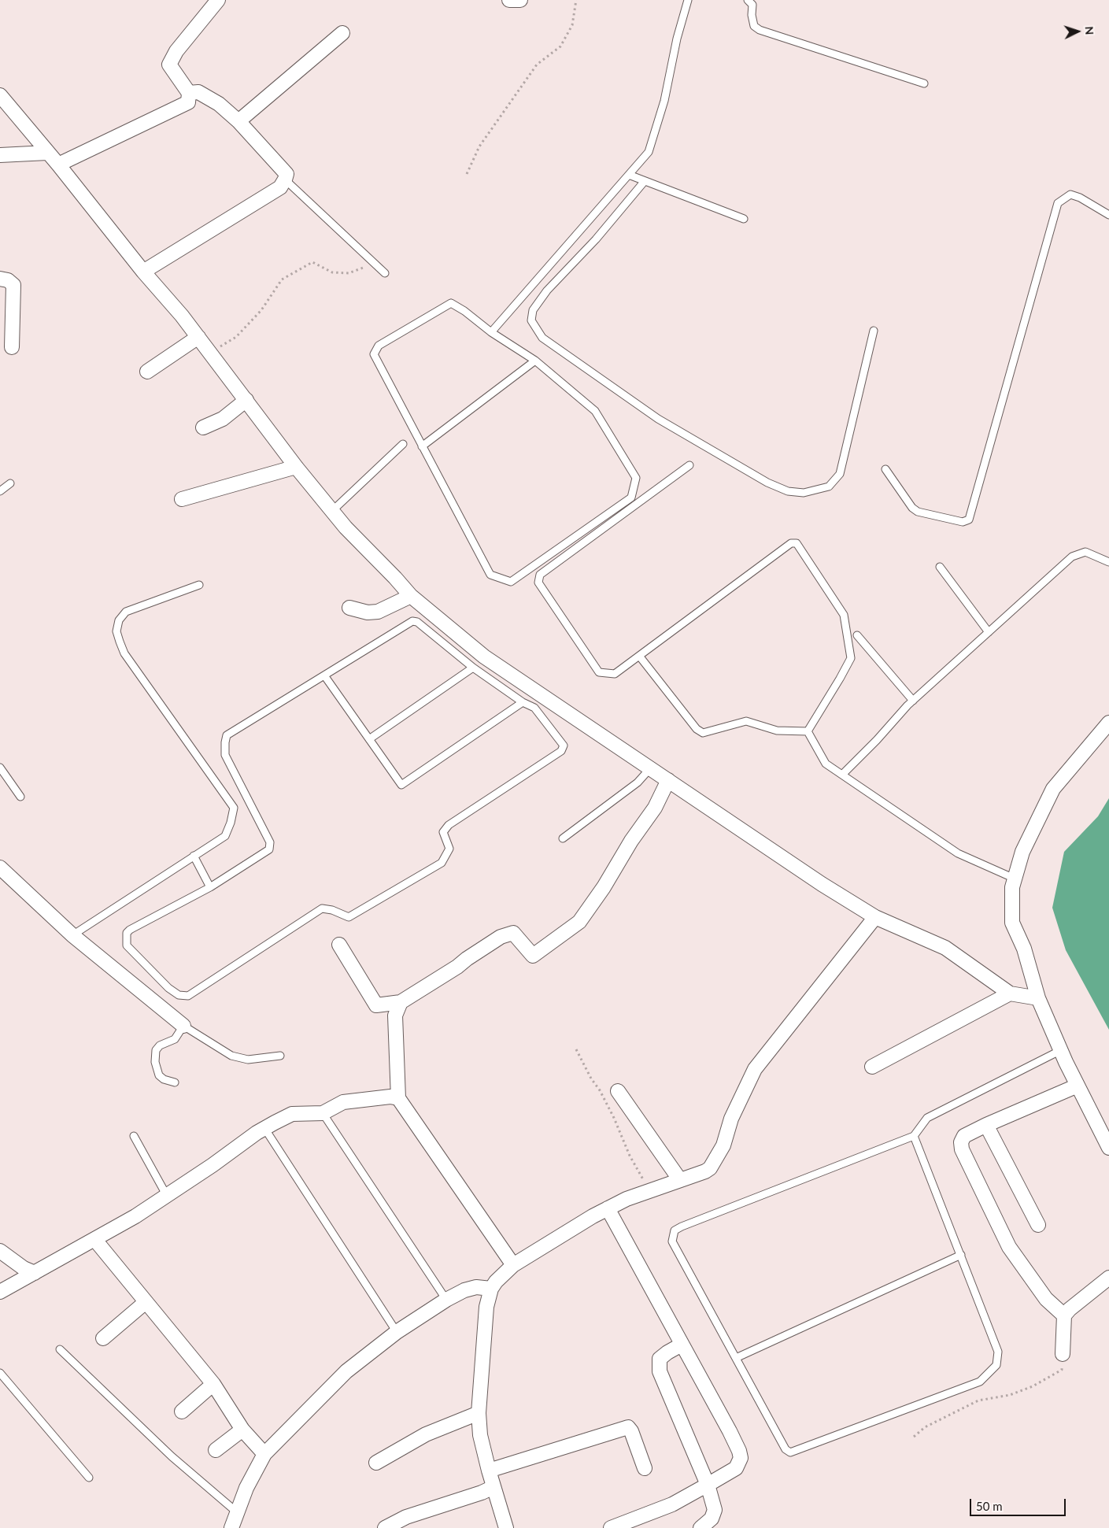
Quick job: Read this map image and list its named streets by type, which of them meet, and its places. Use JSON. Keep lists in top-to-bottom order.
{
  "scale_bar": "50 m",
  "north": "right"
}
